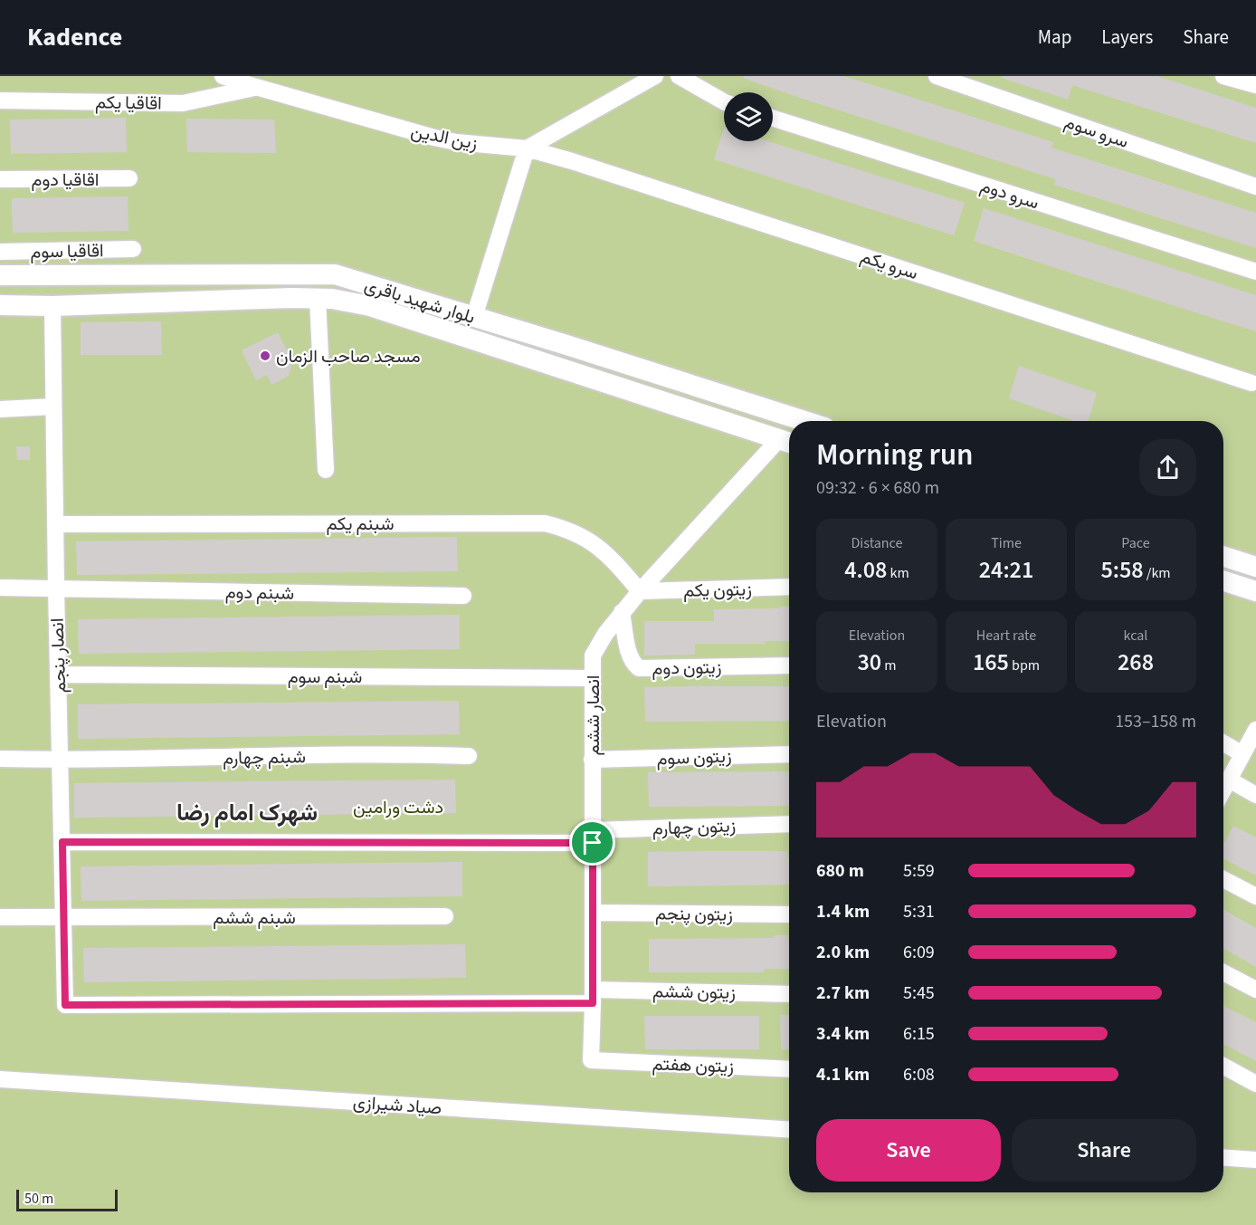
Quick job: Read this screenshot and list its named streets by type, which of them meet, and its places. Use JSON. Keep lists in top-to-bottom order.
{
  "streets": {
    "street": [
      "اقاقیا یکم",
      "سرو سوم",
      "زین الدین",
      "اقاقیا دوم",
      "سرو دوم",
      "اقاقیا سوم",
      "سرو یکم",
      "بلوار شهید باقری",
      "شبنم یکم",
      "زیتون یکم",
      "شبنم دوم",
      "انصار پنجم",
      "زیتون دوم",
      "شبنم سوم",
      "انصار ششم",
      "شبنم چهارم",
      "زیتون سوم",
      "زیتون چهارم",
      "زیتون پنجم",
      "شبنم ششم",
      "زیتون ششم",
      "زیتون هفتم",
      "صیاد شیرازی"
    ]
  },
  "crossings": [
    ["اقاقیا یکم", "زین الدین"],
    ["زین الدین", "سرو یکم"],
    ["بلوار شهید باقری", "انصار پنجم"],
    ["بلوار شهید باقری", "انصار ششم"],
    ["شبنم یکم", "زیتون یکم"],
    ["شبنم یکم", "انصار پنجم"],
    ["شبنم یکم", "انصار ششم"],
    ["زیتون یکم", "انصار ششم"],
    ["شبنم دوم", "انصار پنجم"],
    ["انصار پنجم", "شبنم سوم"],
    ["انصار پنجم", "شبنم چهارم"],
    ["انصار پنجم", "زیتون چهارم"],
    ["انصار پنجم", "شبنم ششم"],
    ["انصار پنجم", "زیتون ششم"],
    ["زیتون دوم", "انصار ششم"],
    ["شبنم سوم", "انصار ششم"],
    ["انصار ششم", "زیتون سوم"],
    ["انصار ششم", "زیتون چهارم"],
    ["انصار ششم", "زیتون پنجم"],
    ["انصار ششم", "زیتون ششم"],
    ["انصار ششم", "زیتون هفتم"]
  ],
  "districts": ["شهرک امام رضا"],
  "parks": ["دشت ورامین"],
  "places": ["مسجد صاحب الزمان"],
  "scale_bar": "50 m",
  "page": {
    "header": "Kadence",
    "nav": ["Map", "Layers", "Share"],
    "heading": ["Morning run", "09:32 · 6 × 680 m"],
    "stats": [
      ["Distance", "4.08 km"],
      ["Time", "24:21"],
      ["Pace", "5:58 /km"],
      ["Elevation", "30 m"],
      ["Heart rate", "165 bpm"],
      ["kcal", "268"]
    ],
    "chart": ["Elevation", "153–158 m"],
    "list": [
      {
        "name": "680 m",
        "note": "5:59"
      },
      {
        "name": "1.4 km",
        "note": "5:31"
      },
      {
        "name": "2.0 km",
        "note": "6:09"
      },
      {
        "name": "2.7 km",
        "note": "5:45"
      },
      {
        "name": "3.4 km",
        "note": "6:15"
      },
      {
        "name": "4.1 km",
        "note": "6:08"
      }
    ],
    "buttons": ["Save", "Share"],
    "scale": "50 m"
  }
}
